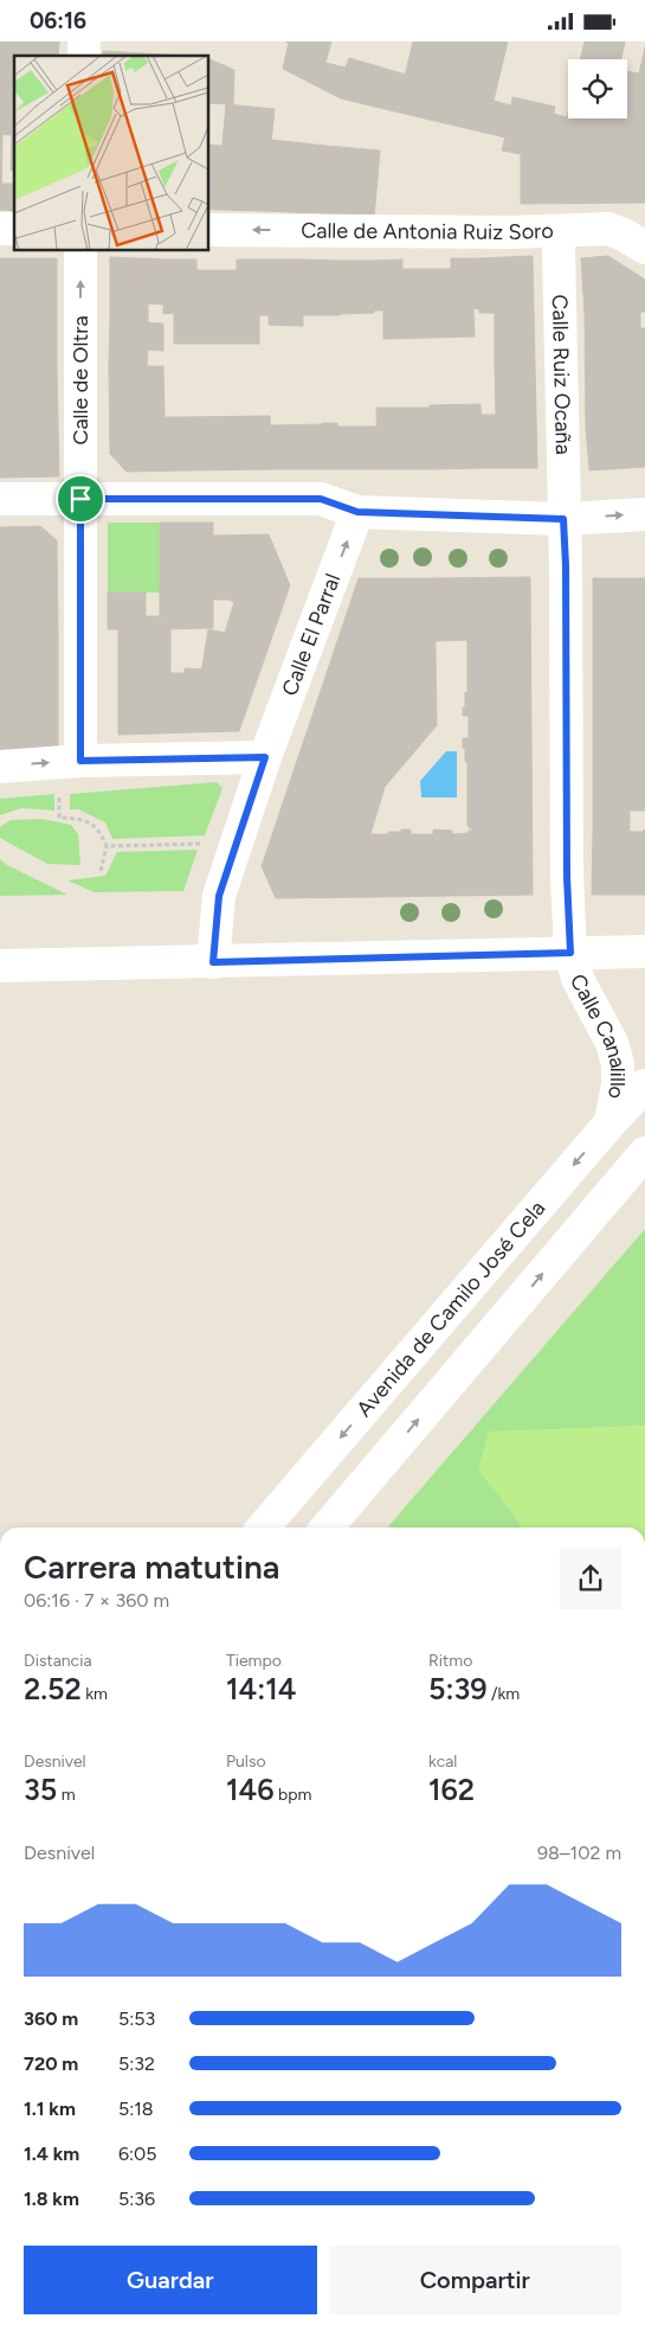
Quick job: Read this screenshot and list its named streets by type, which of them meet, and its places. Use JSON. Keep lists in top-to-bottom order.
{
  "streets": {
    "street": [
      "Calle de Antonia Ruiz Soro",
      "Calle Ruiz Ocaña",
      "Calle de Oltra",
      "Calle El Parral",
      "Calle Canalillo",
      "Avenida de Camilo José Cela"
    ]
  },
  "crossings": [
    ["Calle de Antonia Ruiz Soro", "Calle Ruiz Ocaña"],
    ["Calle Ruiz Ocaña", "Calle Canalillo"],
    ["Calle Canalillo", "Avenida de Camilo José Cela"]
  ],
  "one_way": ["Calle de Oltra", "Calle El Parral"],
  "page": {
    "status": "06:16",
    "heading": ["Carrera matutina", "06:16 · 7 × 360 m"],
    "stats": [
      ["Distancia", "2.52 km"],
      ["Tiempo", "14:14"],
      ["Ritmo", "5:39 /km"],
      ["Desnivel", "35 m"],
      ["Pulso", "146 bpm"],
      ["kcal", "162"]
    ],
    "chart": ["Desnivel", "98–102 m"],
    "list": [
      {
        "name": "360 m",
        "note": "5:53"
      },
      {
        "name": "720 m",
        "note": "5:32"
      },
      {
        "name": "1.1 km",
        "note": "5:18"
      },
      {
        "name": "1.4 km",
        "note": "6:05"
      },
      {
        "name": "1.8 km",
        "note": "5:36"
      }
    ],
    "buttons": ["Guardar", "Compartir"]
  }
}
